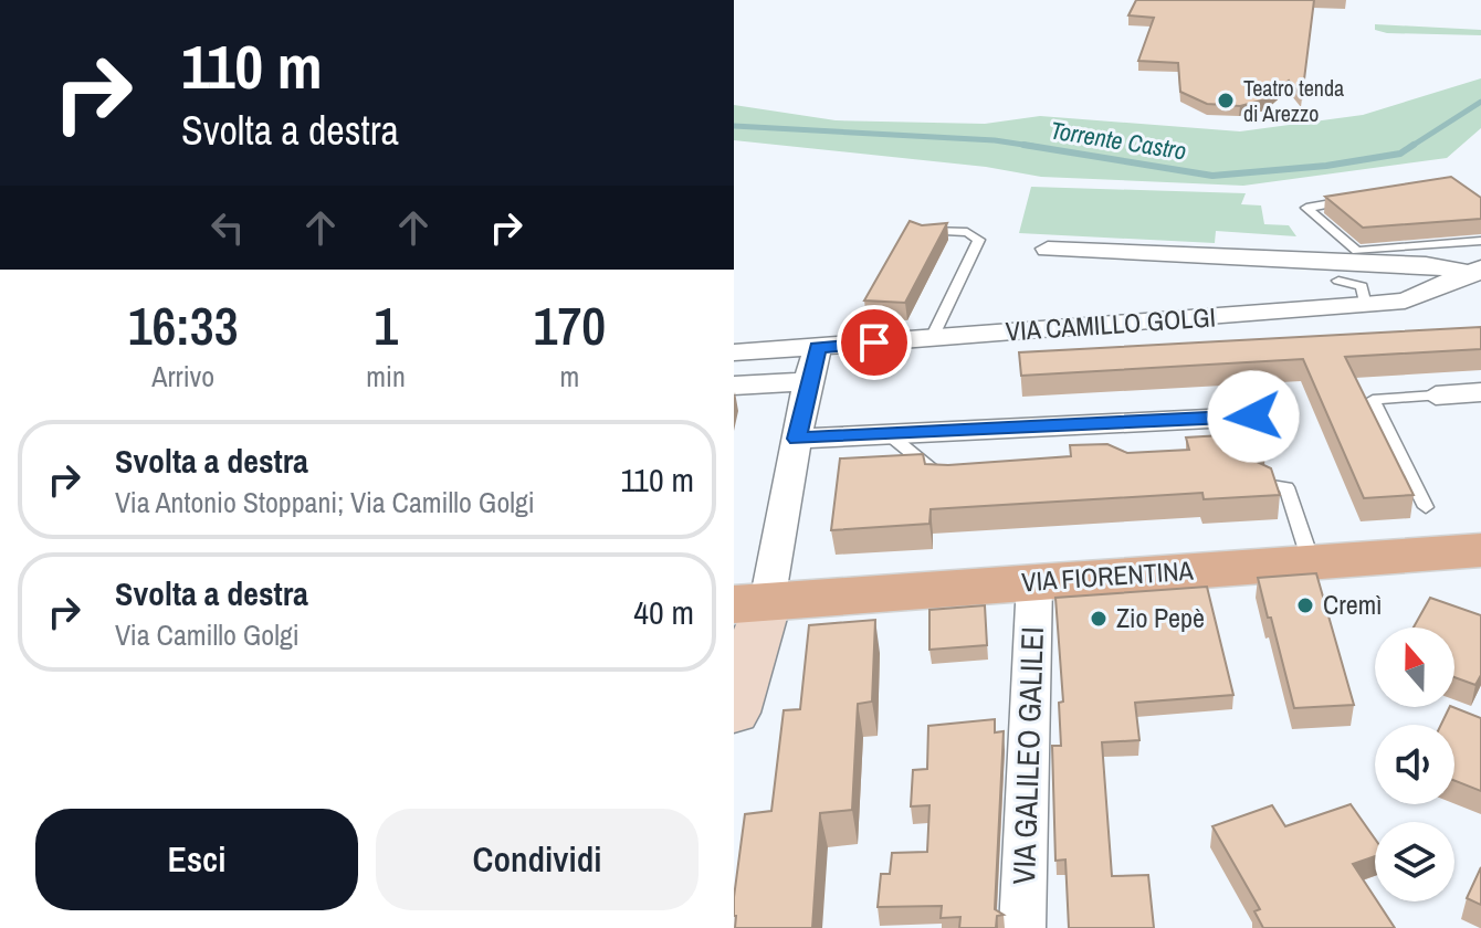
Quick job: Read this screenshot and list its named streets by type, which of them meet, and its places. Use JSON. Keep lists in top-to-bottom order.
{
  "streets": {
    "main road": ["VIA FIORENTINA"],
    "street": ["VIA CAMILLO GOLGI", "VIA GALILEO GALILEI"]
  },
  "crossings": [
    ["VIA FIORENTINA", "VIA GALILEO GALILEI"]
  ],
  "water": ["Torrente Castro"],
  "places": ["Teatro tenda di Arezzo", "Cremì", "Zio Pepè"],
  "north": "top",
  "page": {
    "turn": ["110 m", "Svolta a destra"],
    "eta": [
      "16:33",
      "Arrivo",
      "1",
      "min",
      "170",
      "m"
    ],
    "list": [
      {
        "name": "Svolta a destra",
        "note": "Via Antonio Stoppani; Via Camillo Golgi",
        "value": "110 m"
      },
      {
        "name": "Svolta a destra",
        "note": "Via Camillo Golgi",
        "value": "40 m"
      }
    ],
    "buttons": ["Esci", "Condividi"]
  }
}
